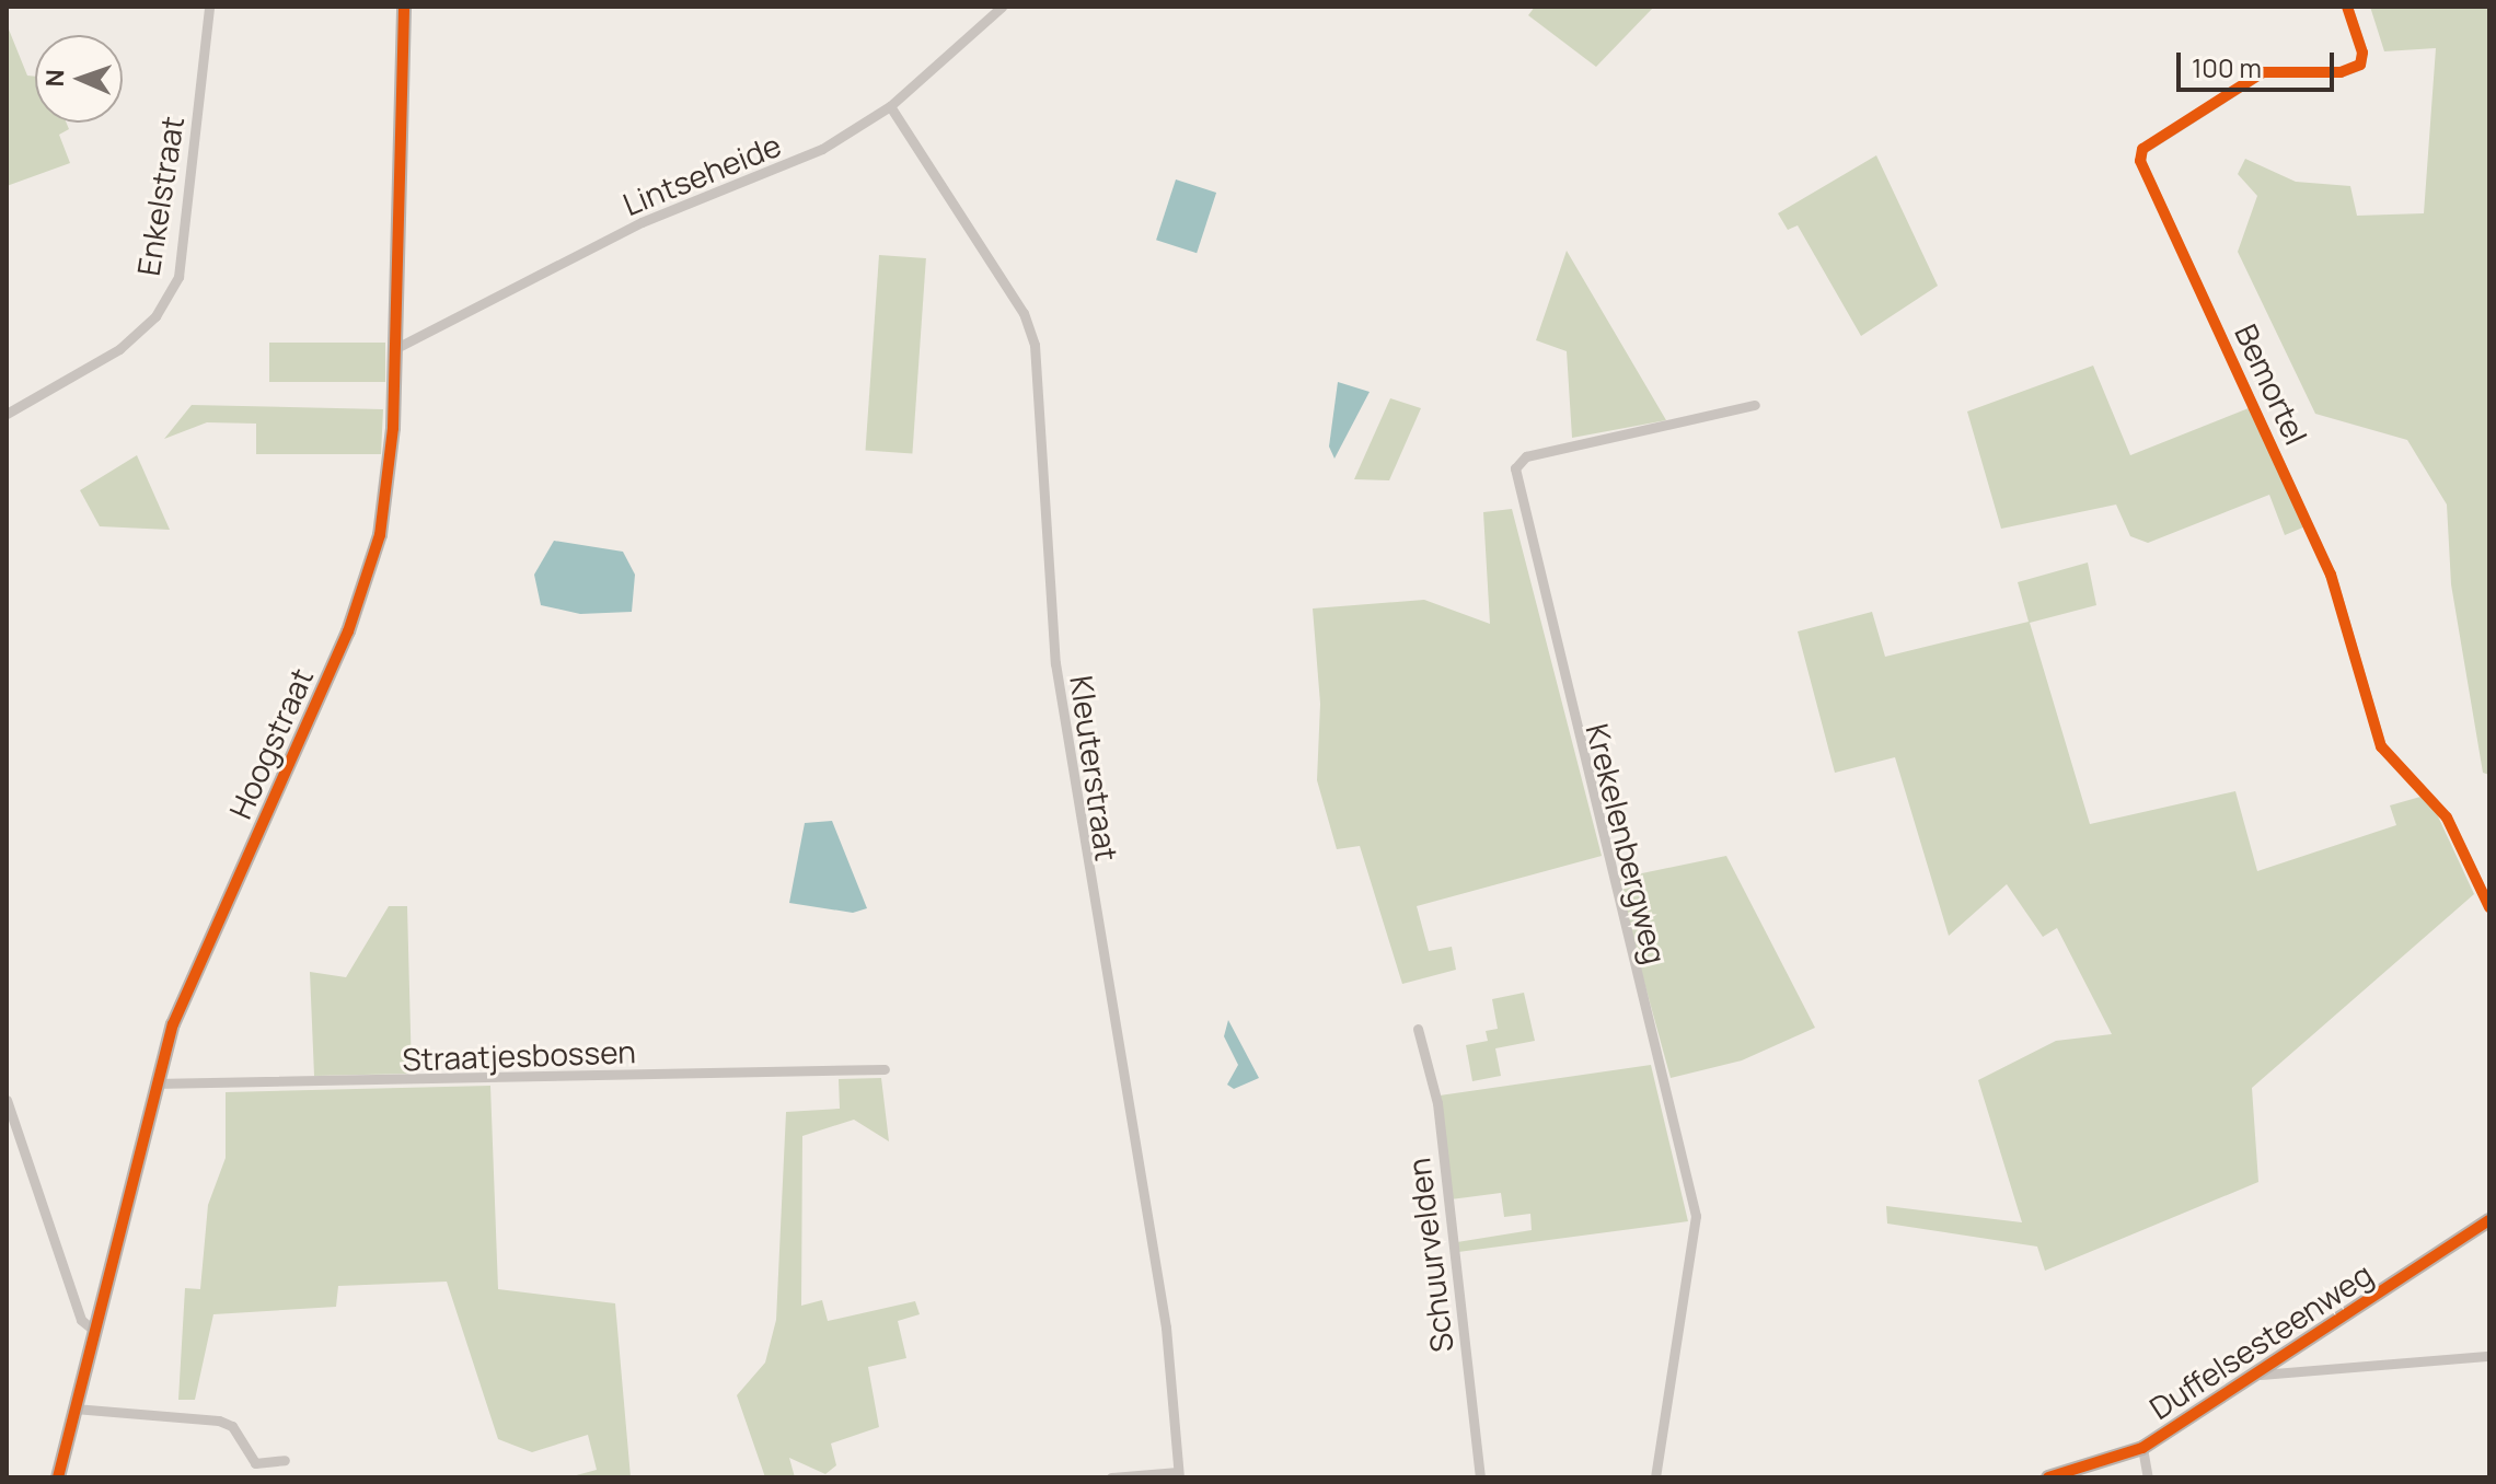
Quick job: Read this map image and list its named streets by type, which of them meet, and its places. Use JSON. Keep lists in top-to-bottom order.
{
  "streets": {
    "street": [
      "Lintseheide",
      "Enkelstraat",
      "Bemortel",
      "Hoogstraat",
      "Kleuterstraat",
      "Krekelenbergweg",
      "Straatjesbossen",
      "Schuurvelden",
      "Duffelsesteenweg"
    ]
  },
  "crossings": [
    ["Lintseheide", "Hoogstraat"],
    ["Lintseheide", "Kleuterstraat"],
    ["Hoogstraat", "Straatjesbossen"]
  ],
  "scale_bar": "100 m",
  "north": "left"
}
